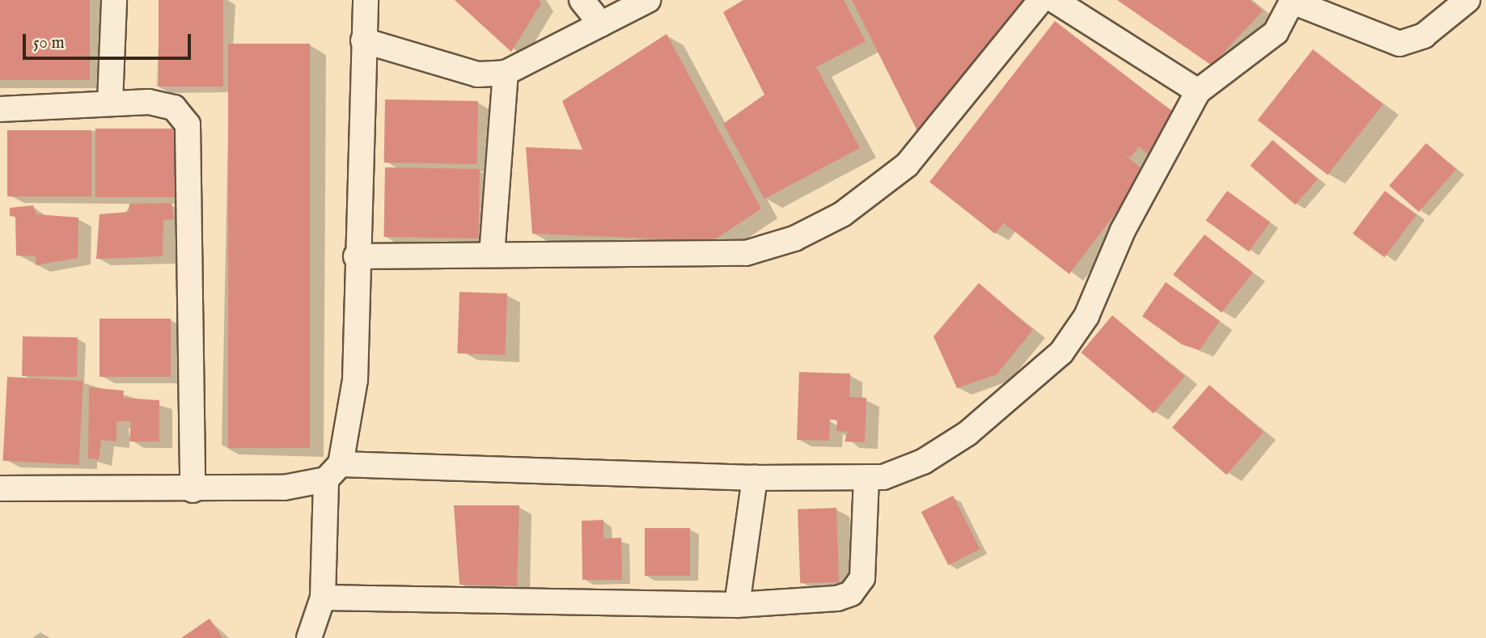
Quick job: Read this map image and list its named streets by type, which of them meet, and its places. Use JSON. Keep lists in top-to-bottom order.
{
  "scale_bar": "50 m"
}
